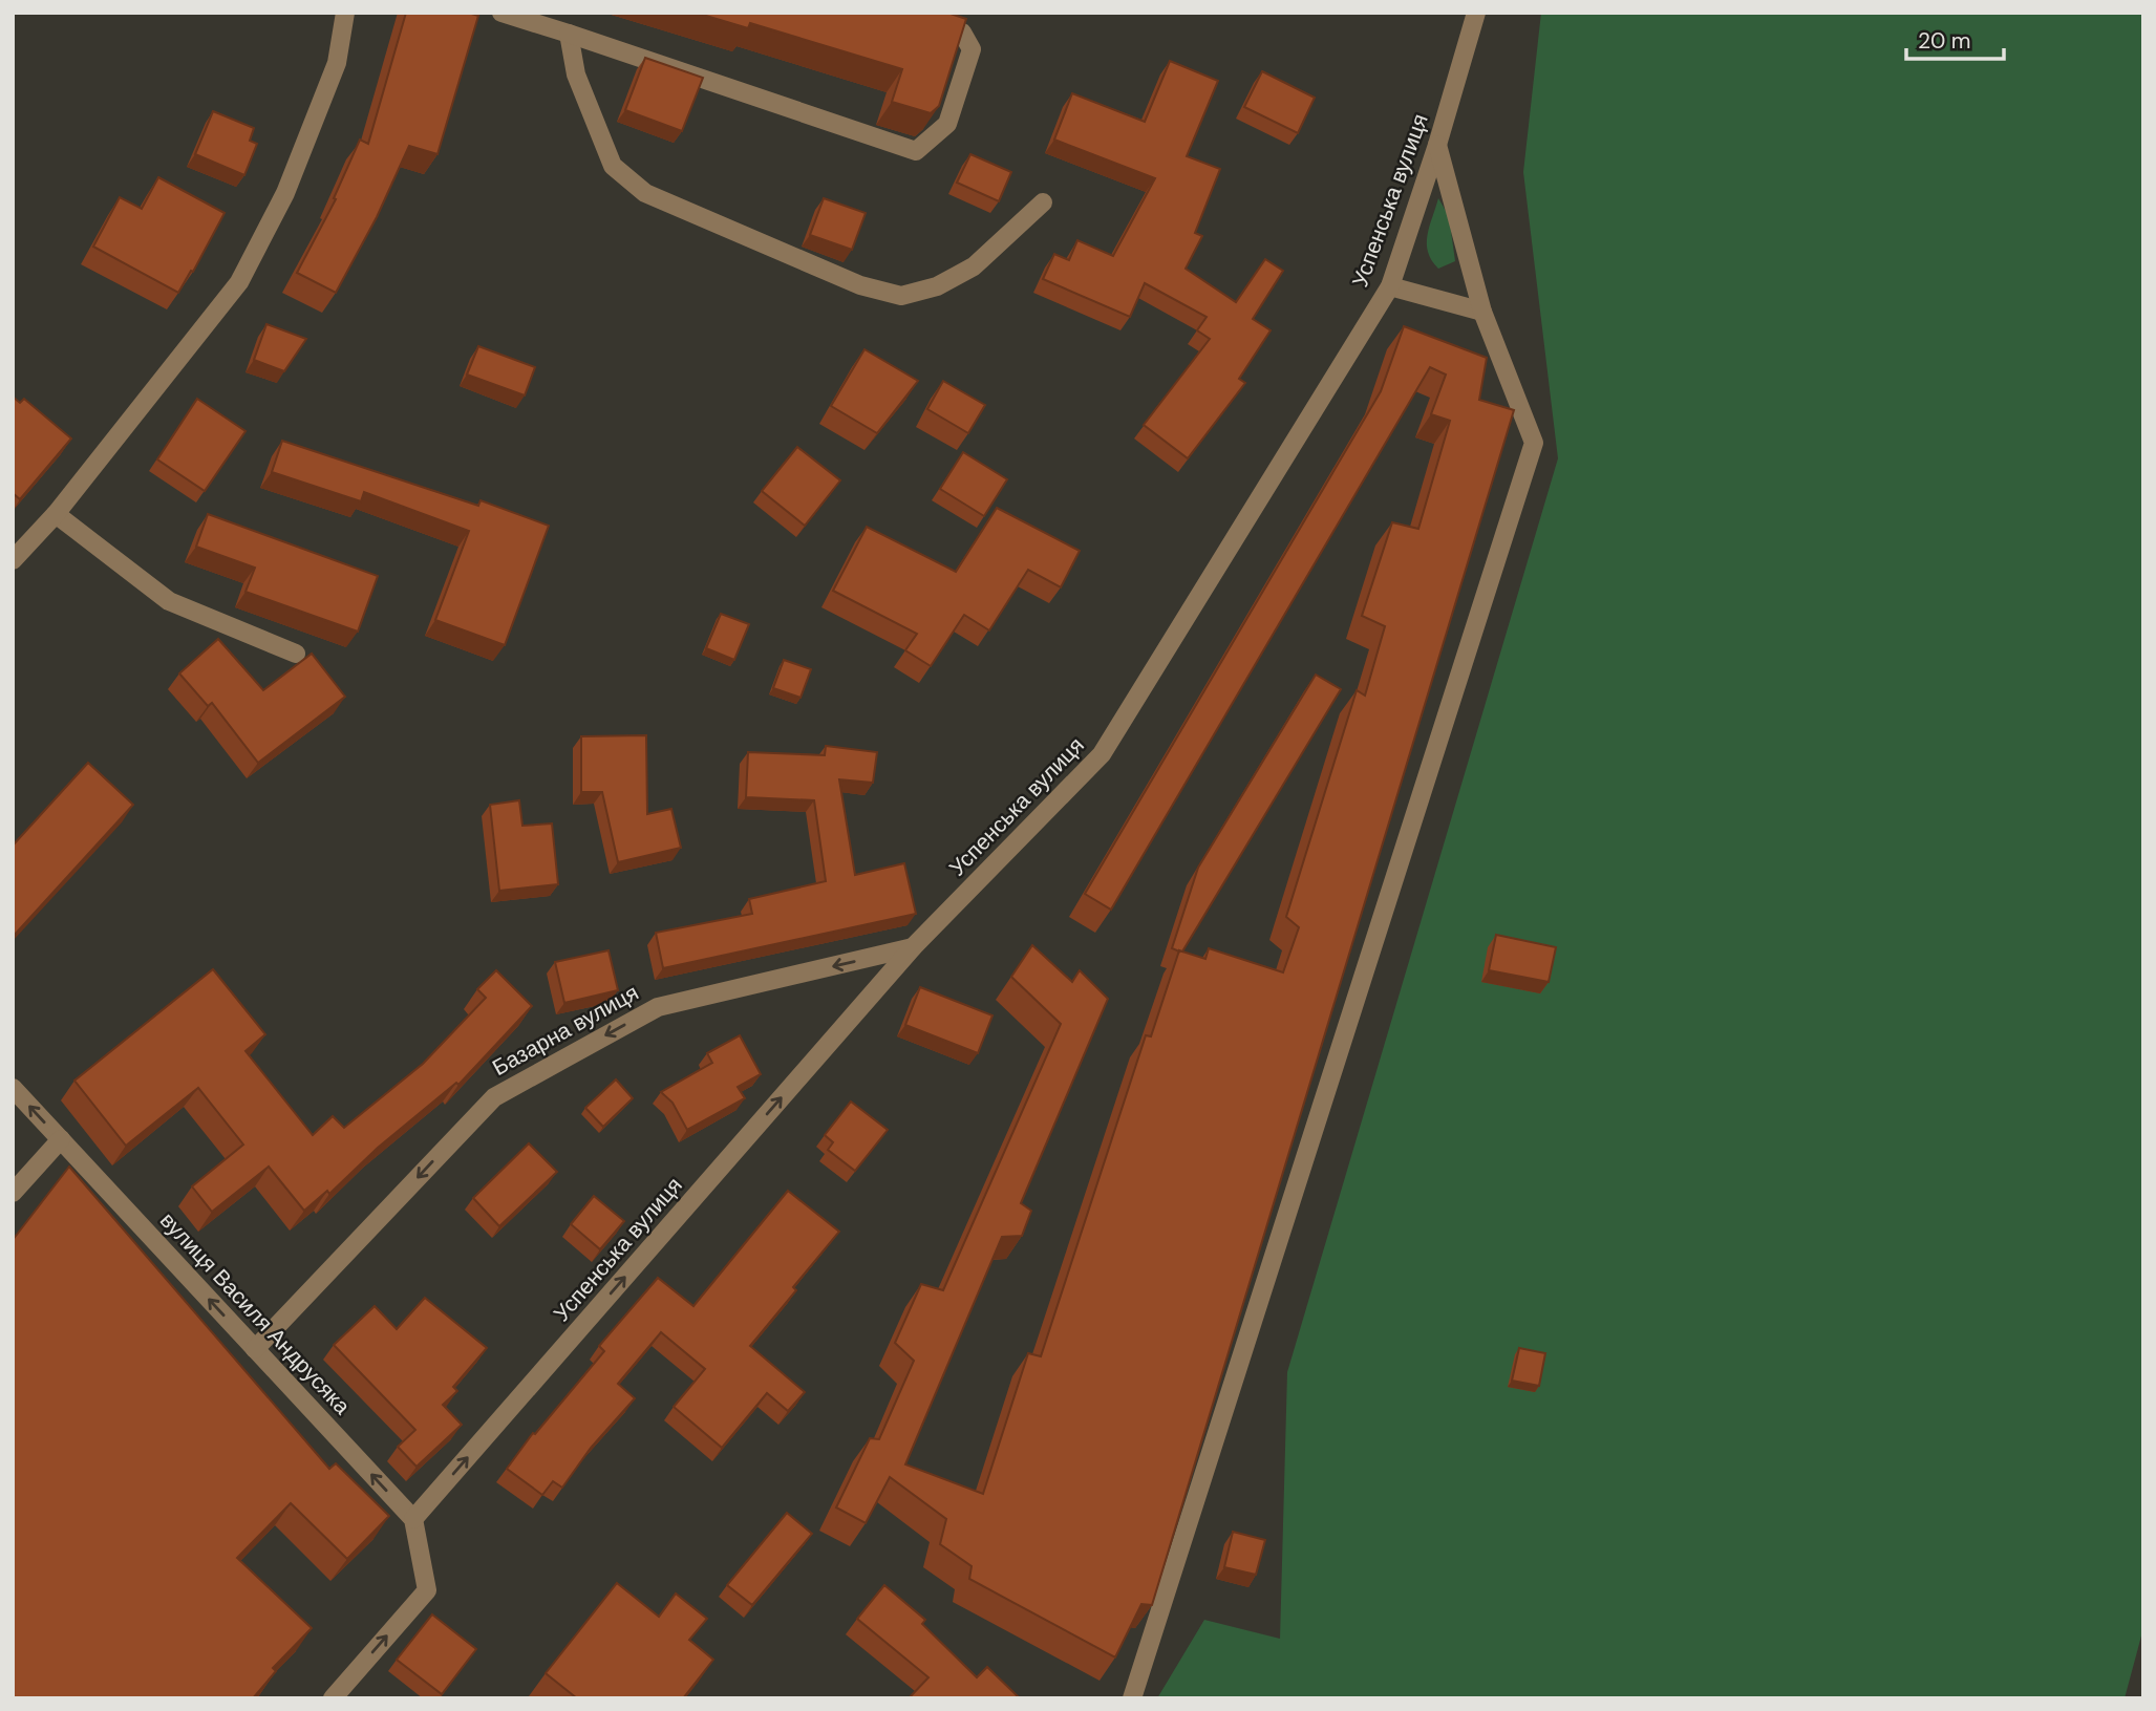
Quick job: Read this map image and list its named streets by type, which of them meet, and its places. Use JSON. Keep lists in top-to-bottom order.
{
  "streets": {
    "street": ["Успенська вулиця", "Базарна вулиця", "вулиця Василя Андрусяка"]
  },
  "crossings": [
    ["Успенська вулиця", "Базарна вулиця"],
    ["Успенська вулиця", "вулиця Василя Андрусяка"],
    ["Базарна вулиця", "вулиця Василя Андрусяка"]
  ],
  "one_way": ["Успенська вулиця", "Базарна вулиця", "вулиця Василя Андрусяка"],
  "scale_bar": "20 m"
}
